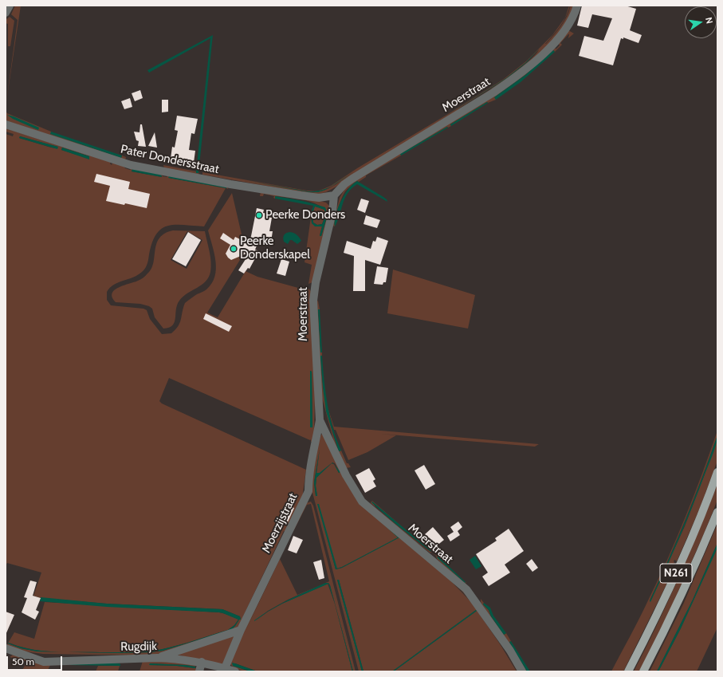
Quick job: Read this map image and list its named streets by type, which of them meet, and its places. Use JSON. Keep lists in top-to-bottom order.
{
  "streets": {
    "main road": ["N261"],
    "street": [
      "Moerstraat",
      "Pater Dondersstraat",
      "Moerzijstraat",
      "Rugdijk"
    ]
  },
  "crossings": [
    ["Moerstraat", "Pater Dondersstraat"],
    ["Moerstraat", "Moerzijstraat"],
    ["Moerzijstraat", "Rugdijk"]
  ],
  "places": ["Peerke Donders", "Peerke Donderskapel"],
  "scale_bar": "50 m",
  "north": "right"
}
